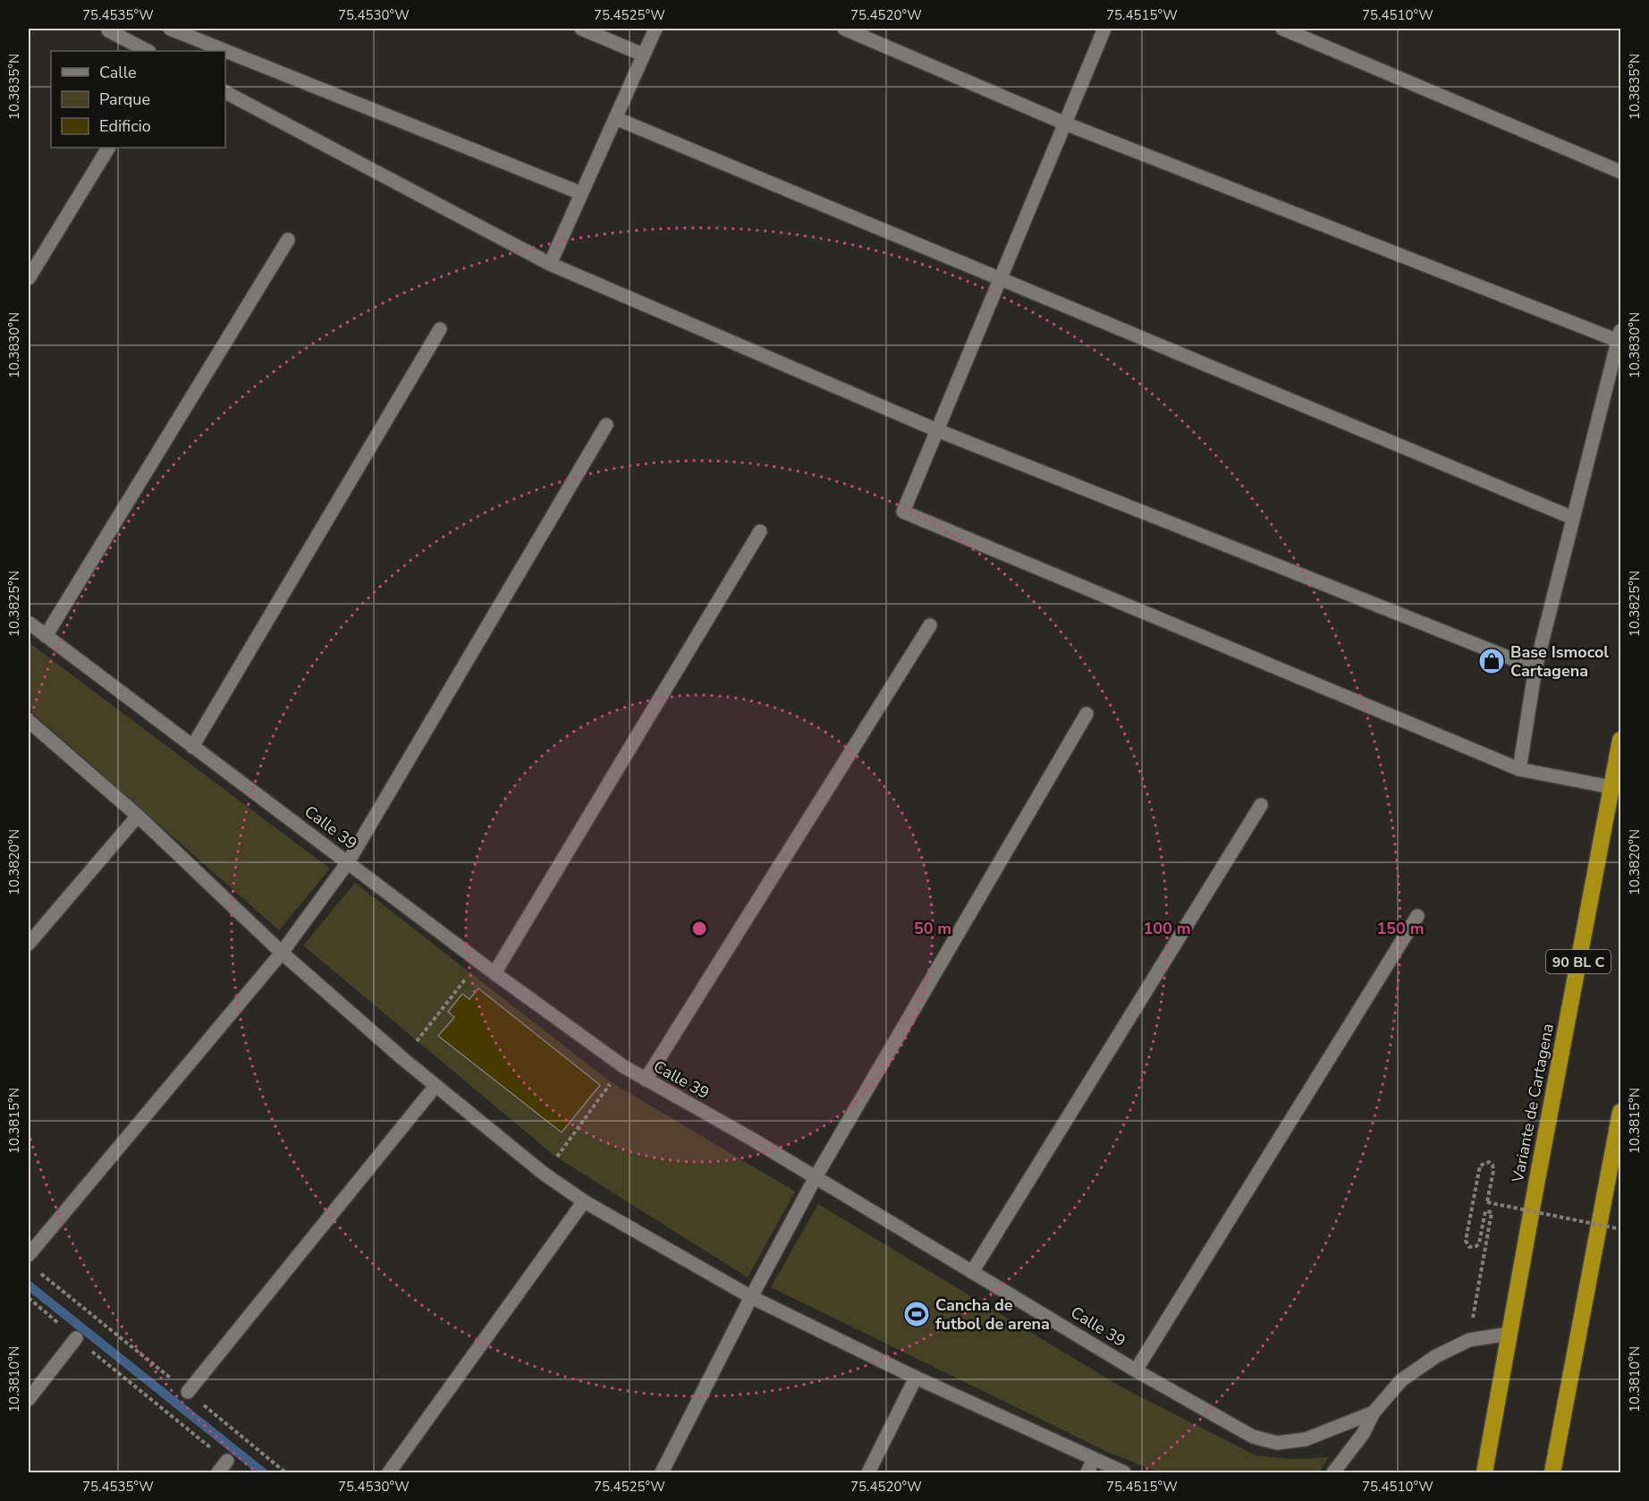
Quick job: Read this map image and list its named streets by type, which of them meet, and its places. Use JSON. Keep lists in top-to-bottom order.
{
  "streets": {
    "highway": ["90 BL C", "Variante de Cartagena"],
    "street": ["Calle 39"]
  },
  "crossings": [
    ["Calle 39", "Variante de Cartagena"]
  ],
  "places": {
    "shop": ["Base Ismocol Cartagena"],
    "sports": ["Cancha de futbol de arena"]
  },
  "legend": ["Calle", "Parque", "Edificio"],
  "coordinates": [
    "75.4535°W",
    "75.4530°W",
    "75.4525°W",
    "75.4520°W",
    "75.4515°W",
    "75.4510°W",
    "10.3835°N",
    "10.3830°N",
    "10.3825°N",
    "10.3820°N",
    "10.3815°N",
    "10.3810°N"
  ],
  "rings": ["50 m", "100 m", "150 m"]
}
